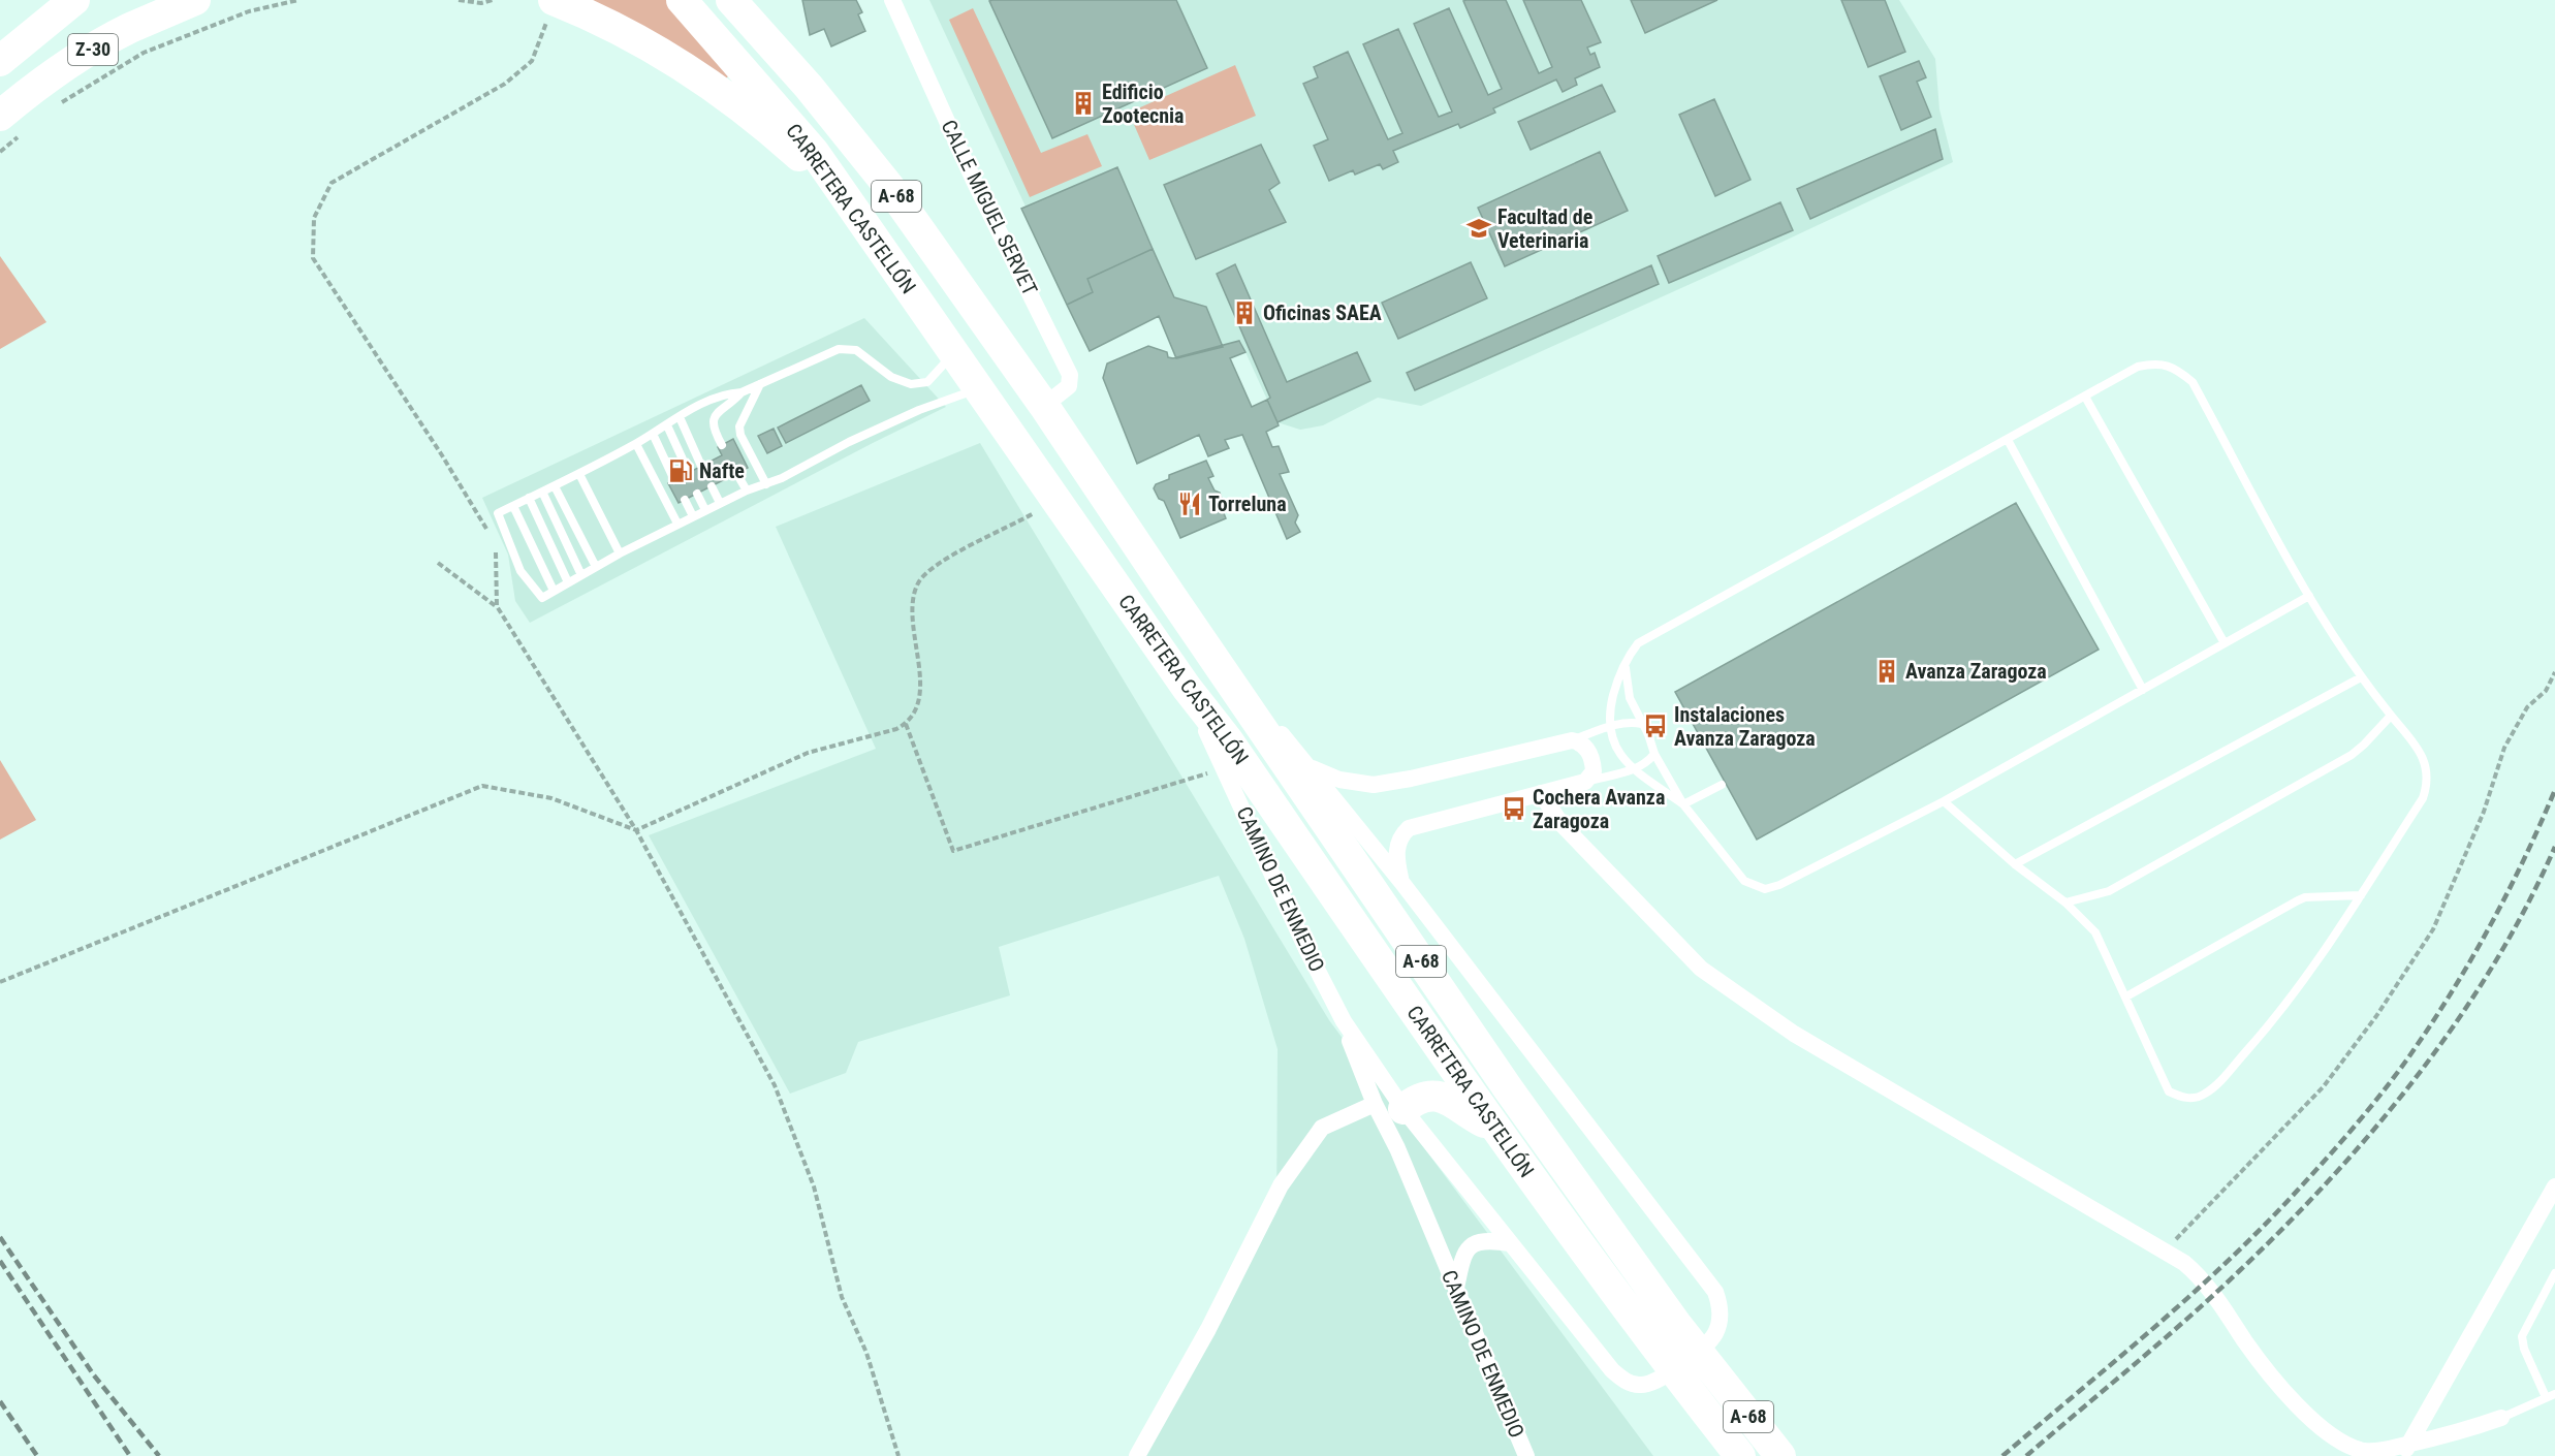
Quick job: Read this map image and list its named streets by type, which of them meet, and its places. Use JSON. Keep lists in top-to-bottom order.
{
  "streets": {
    "highway": ["Z-30", "A-68", "CARRETERA CASTELLÓN"],
    "street": ["CALLE MIGUEL SERVET", "CAMINO DE ENMEDIO"]
  },
  "crossings": [
    ["CALLE MIGUEL SERVET", "CARRETERA CASTELLÓN"],
    ["CARRETERA CASTELLÓN", "CAMINO DE ENMEDIO"]
  ],
  "places": {
    "building": ["Edificio Zootecnia", "Oficinas SAEA", "Avanza Zaragoza"],
    "school or university": ["Facultad de Veterinaria"],
    "fuel station": ["Nafte"],
    "restaurant": ["Torreluna"],
    "bus stop": ["Instalaciones Avanza Zaragoza", "Cochera Avanza Zaragoza"]
  }
}
